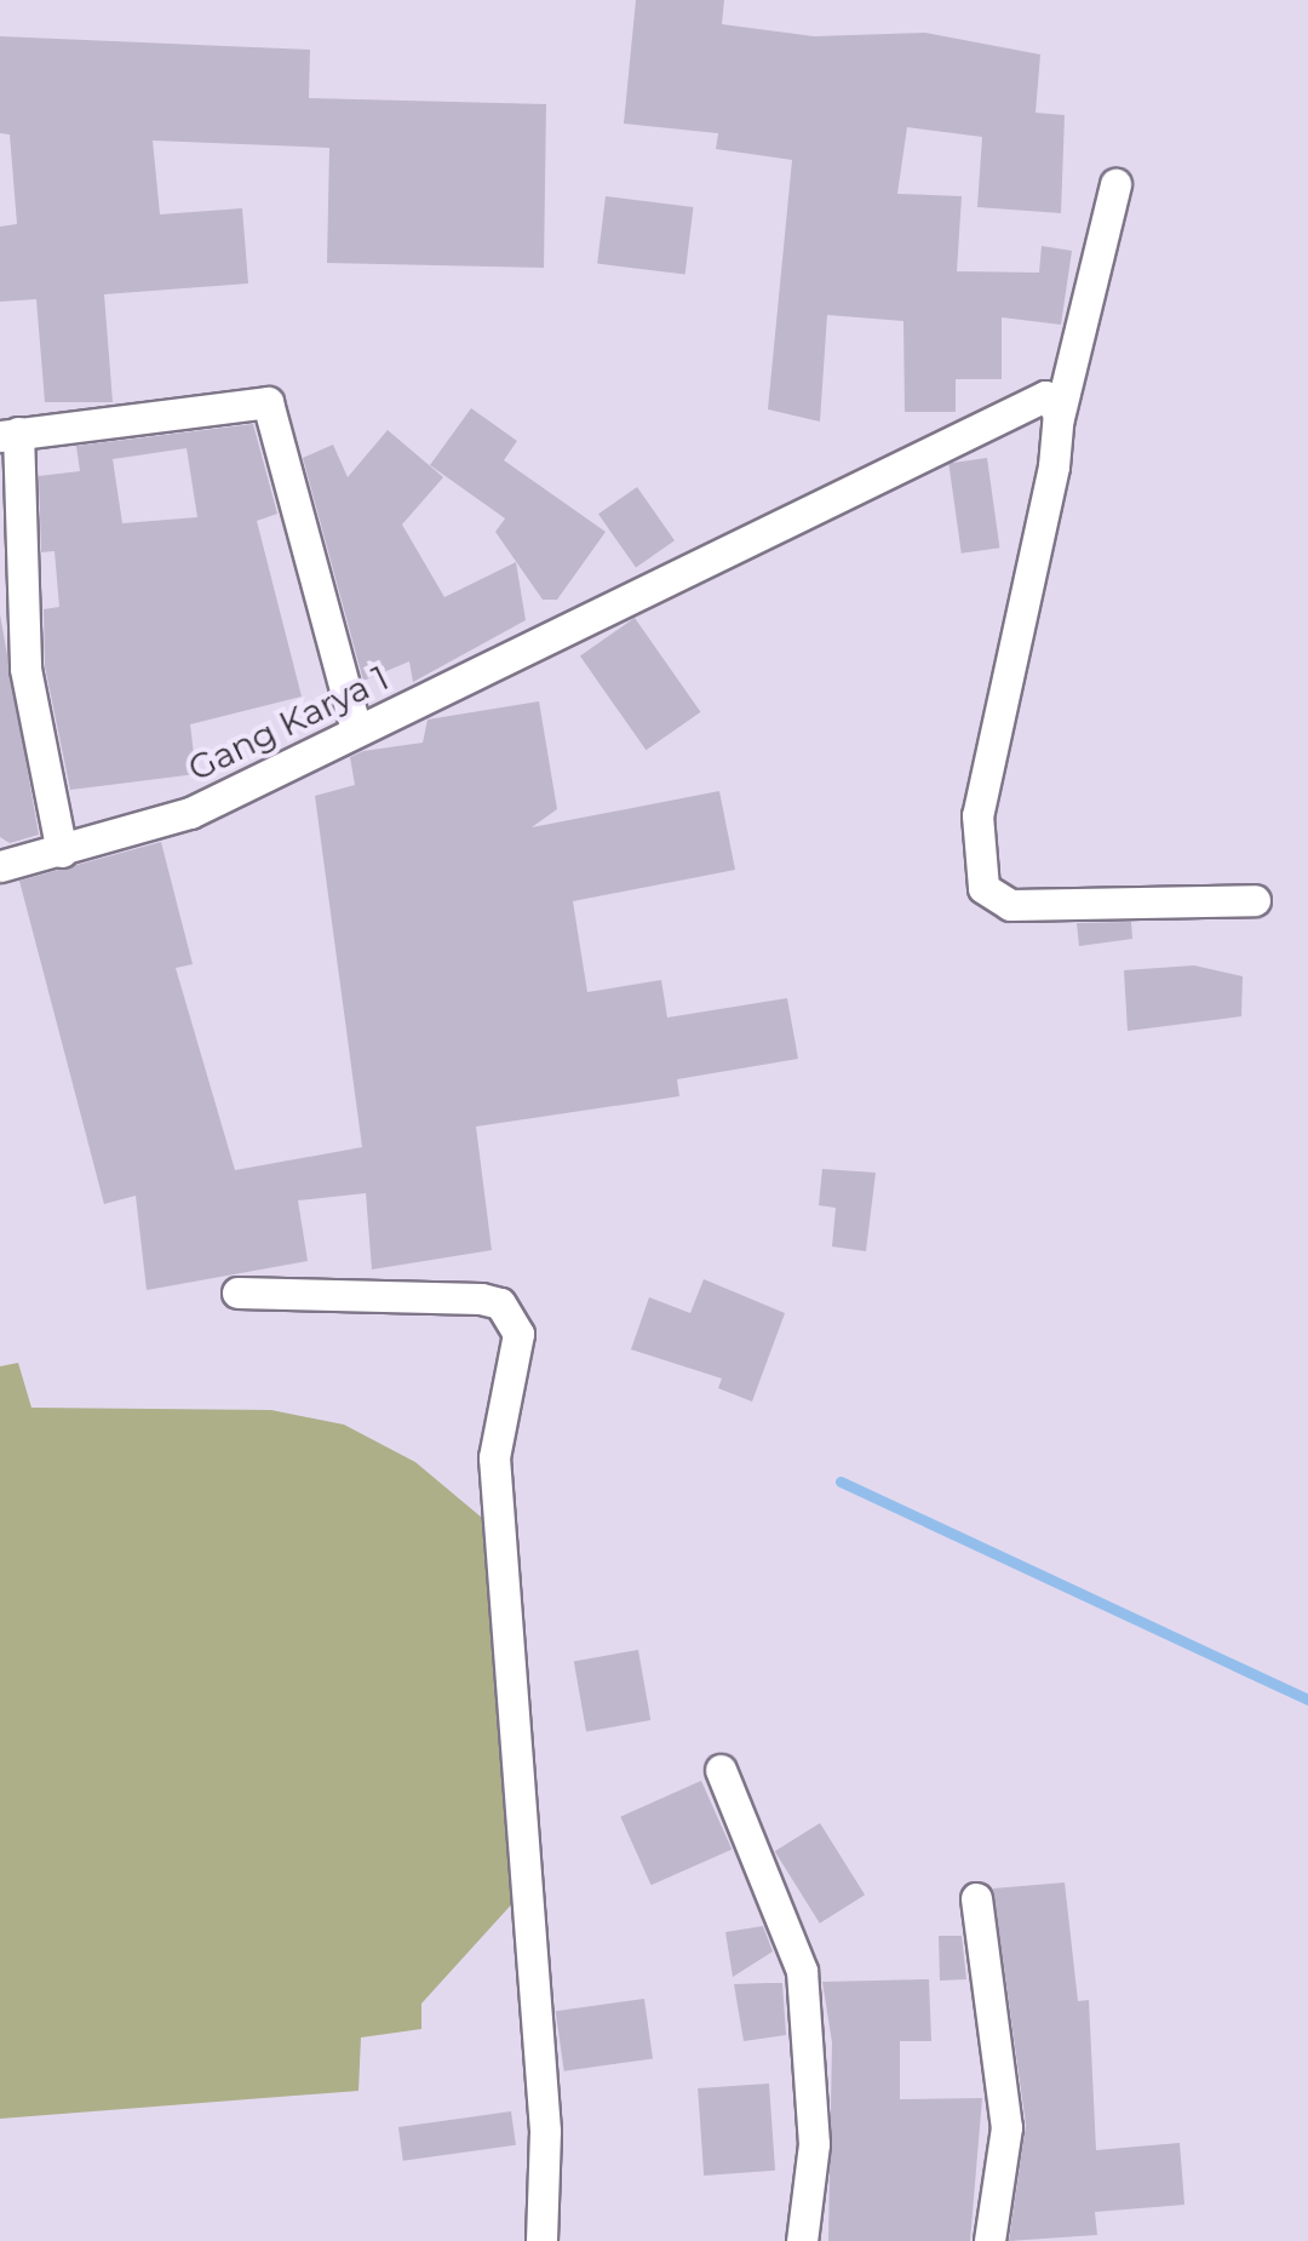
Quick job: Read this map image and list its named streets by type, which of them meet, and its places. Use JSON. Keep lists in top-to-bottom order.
{
  "streets": {
    "street": ["Gang Karya 1"]
  }
}
